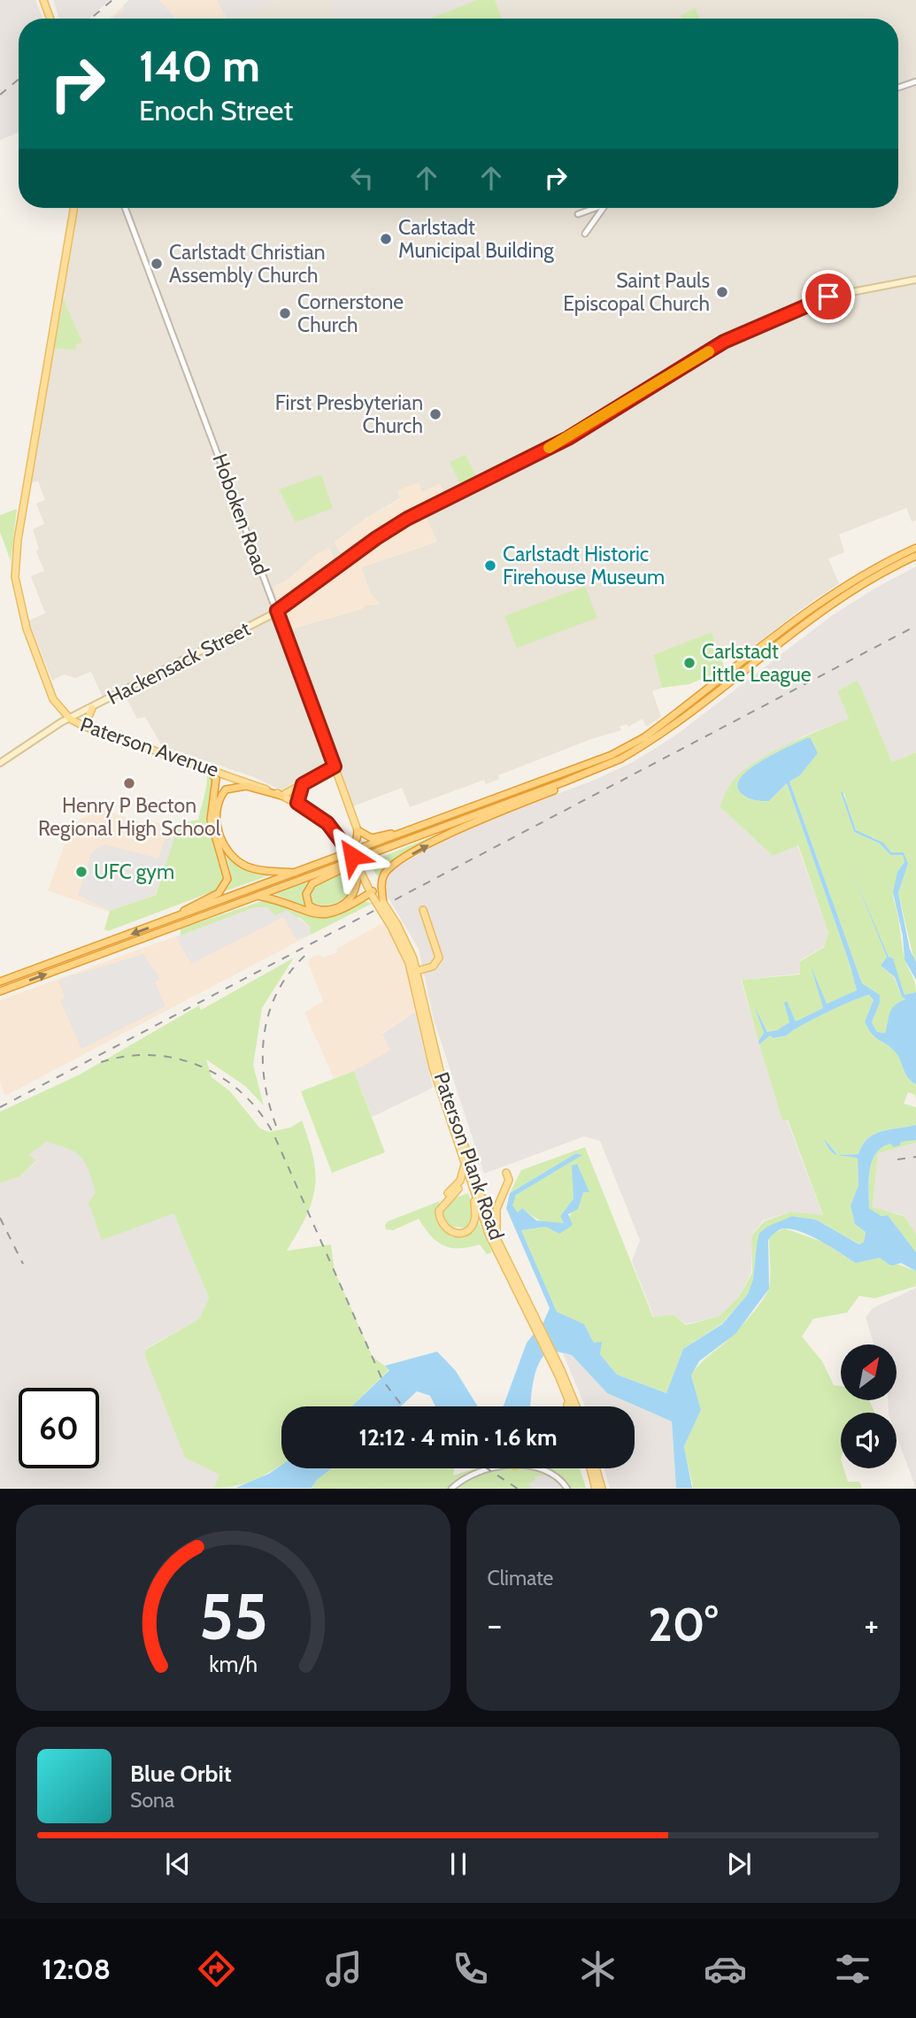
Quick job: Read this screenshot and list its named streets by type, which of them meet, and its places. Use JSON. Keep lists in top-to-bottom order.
{
  "streets": {
    "main road": [
      "Hoboken Road",
      "Hackensack Street",
      "Paterson Avenue",
      "Paterson Plank Road"
    ]
  },
  "crossings": [
    ["Hoboken Road", "Hackensack Street"],
    ["Hackensack Street", "Paterson Avenue"],
    ["Paterson Avenue", "Paterson Plank Road"]
  ],
  "places": [
    "Carlstadt Municipal Building",
    "Carlstadt Christian Assembly Church",
    "Saint Pauls Episcopal Church",
    "Cornerstone Church",
    "First Presbyterian Church",
    "Carlstadt Historic Firehouse Museum",
    "Carlstadt Little League",
    "Henry P Becton Regional High School",
    "UFC gym"
  ],
  "north": "top right",
  "page": {
    "turn": ["140 m", "Enoch Street"],
    "limit": "60",
    "trip": "12:12 · 4 min · 1.6 km",
    "tile": "Climate",
    "heat": ["−", "20°", "+"],
    "song": ["Blue Orbit", "Sona"],
    "tabs": "12:08",
    "gauge": ["55", "km/h"]
  }
}
